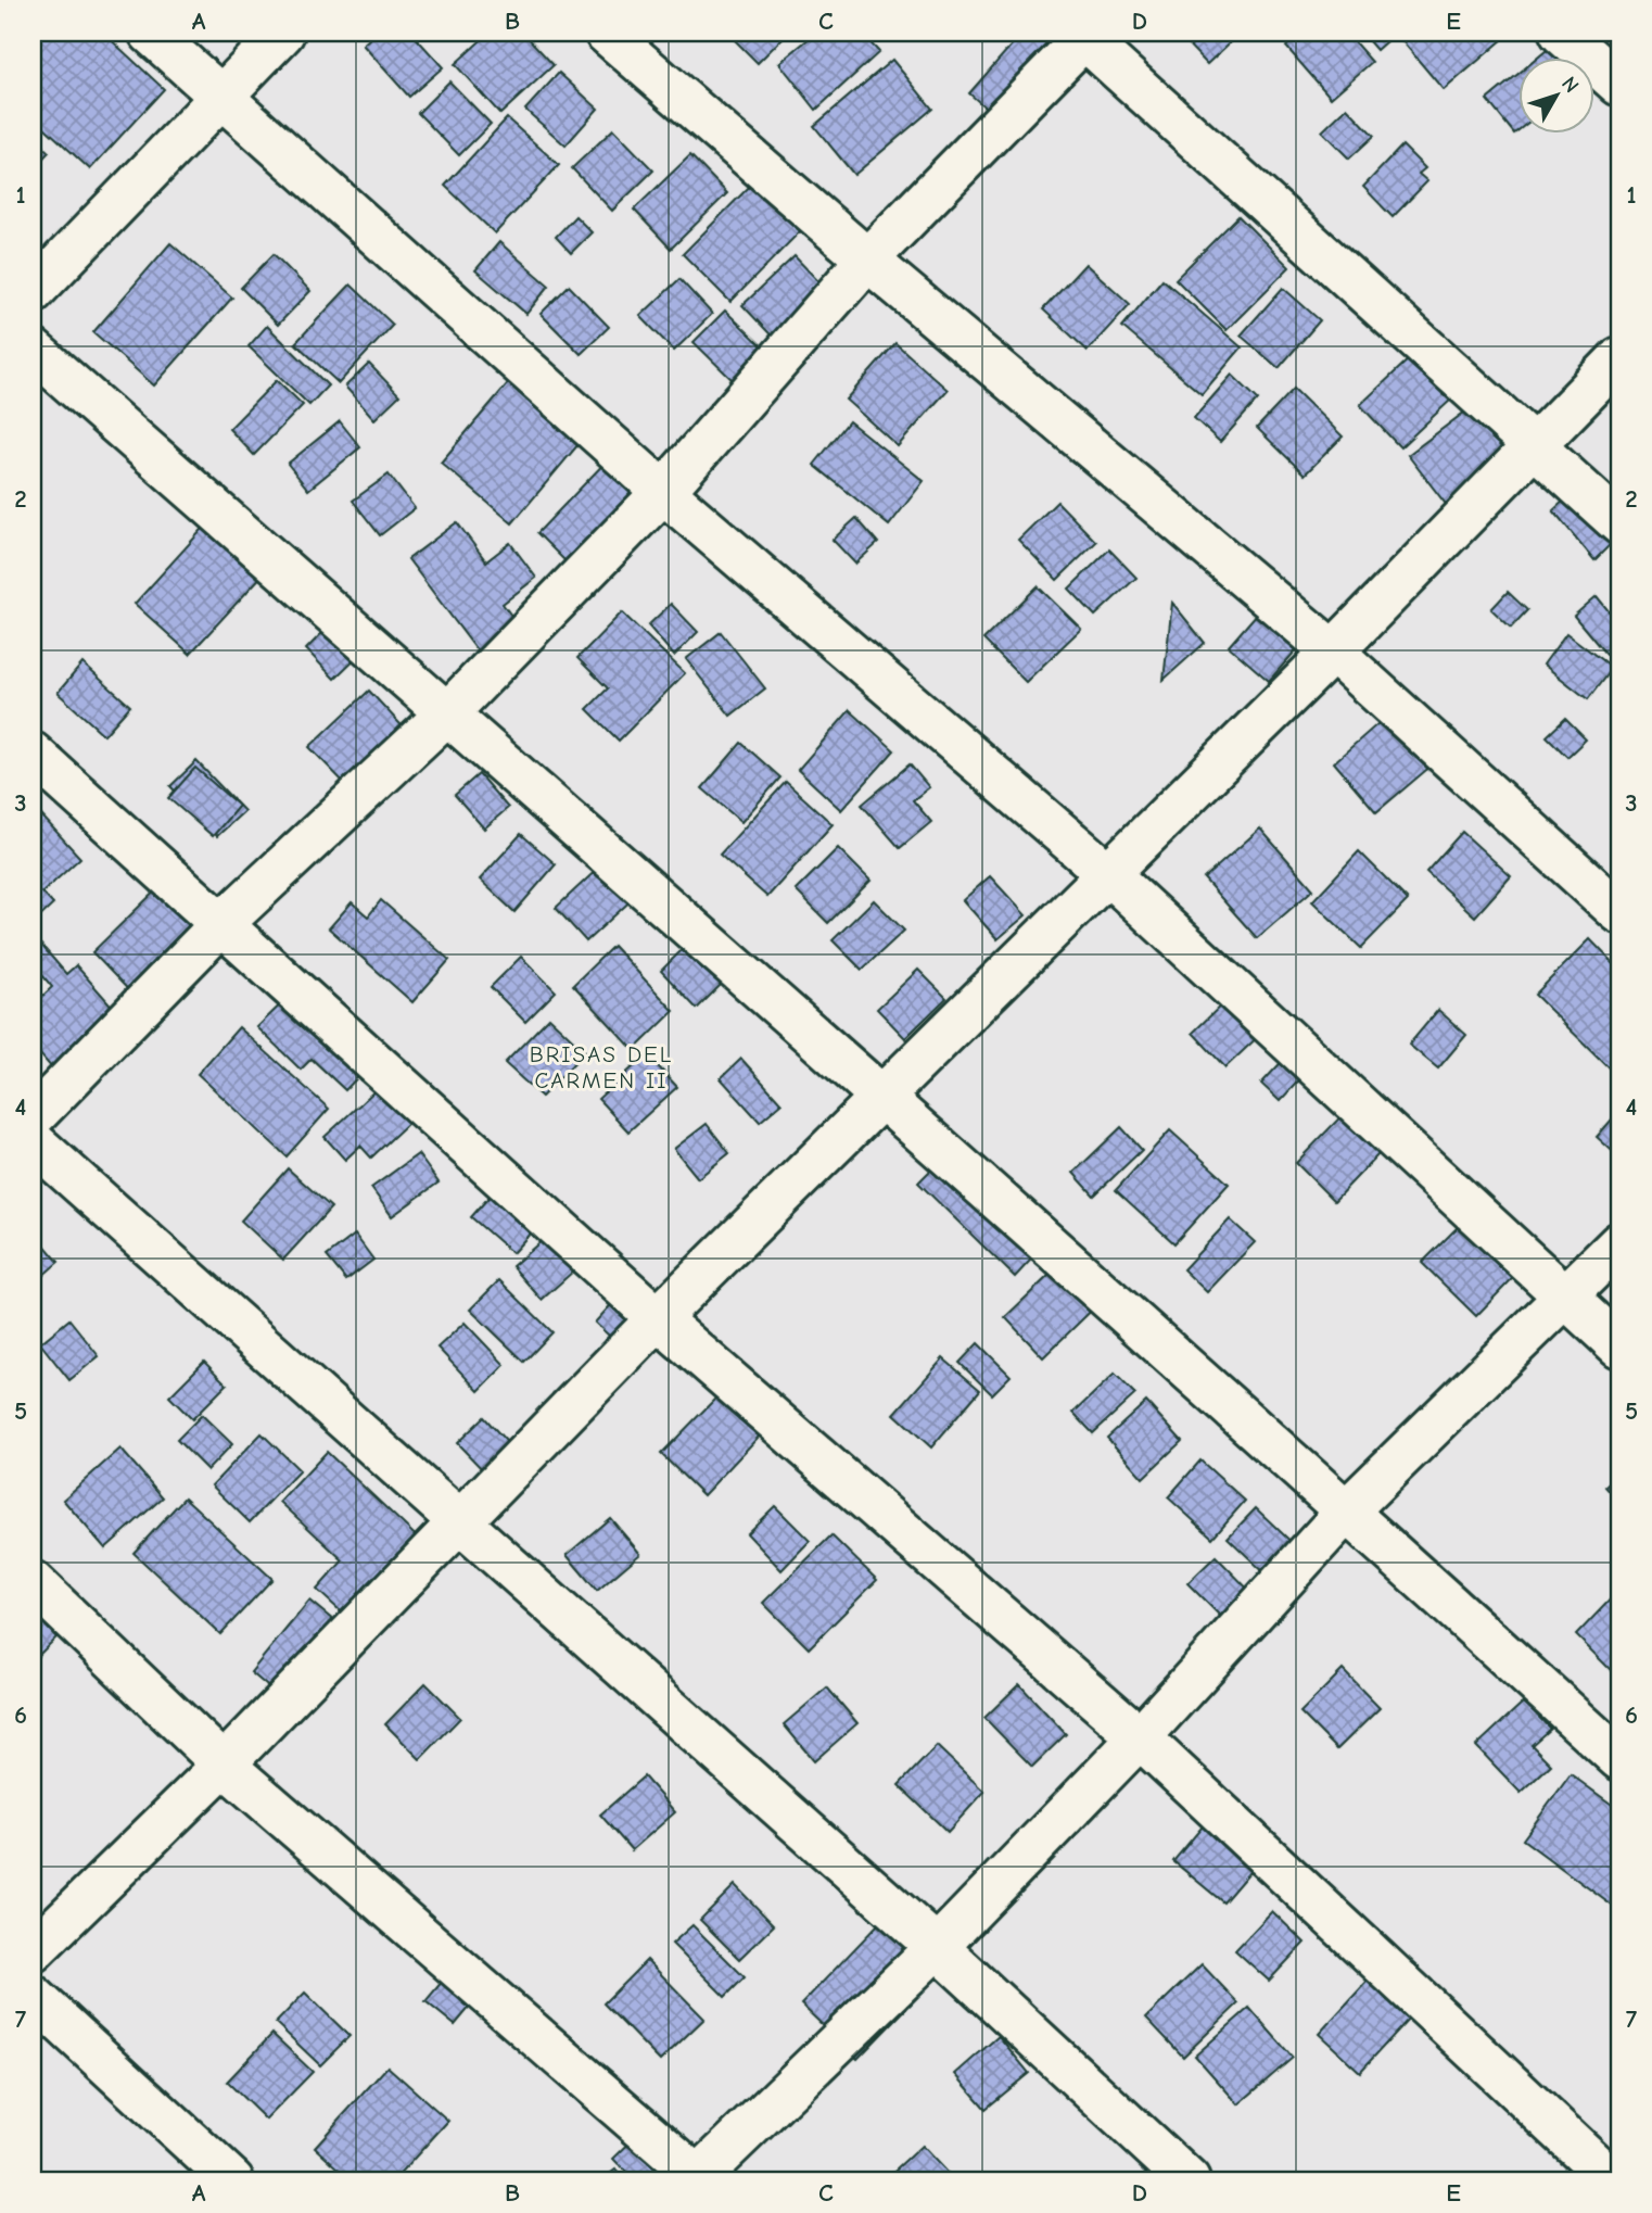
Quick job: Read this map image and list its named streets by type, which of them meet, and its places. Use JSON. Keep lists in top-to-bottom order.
{
  "districts": ["BRISAS DEL CARMEN II"],
  "north": "top right",
  "grid": {
    "columns": [
      "A",
      "B",
      "C",
      "D",
      "E"
    ],
    "rows": [
      "1",
      "2",
      "3",
      "4",
      "5",
      "6",
      "7"
    ]
  }
}
